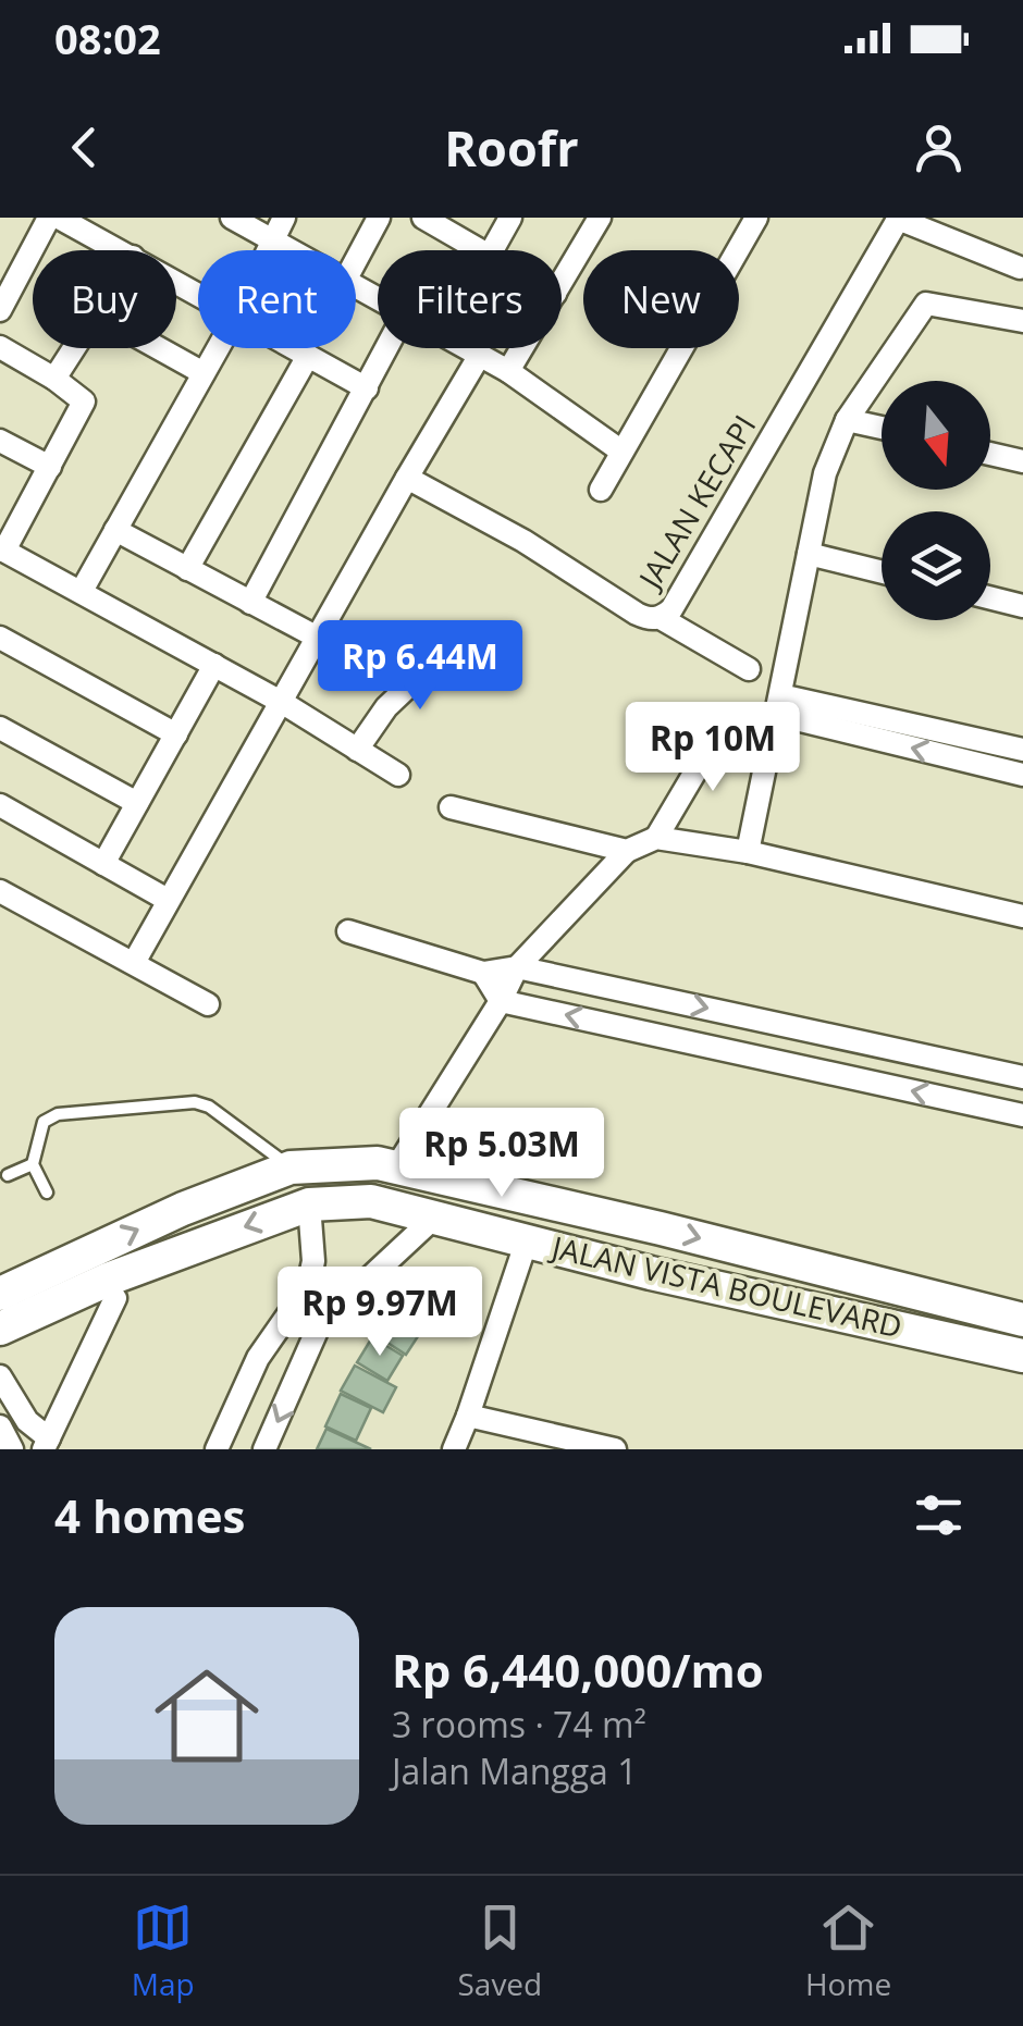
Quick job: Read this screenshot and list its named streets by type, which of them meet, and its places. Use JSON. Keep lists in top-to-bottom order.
{
  "streets": {
    "street": ["JALAN KECAPI", "JALAN VISTA BOULEVARD"]
  },
  "north": "bottom",
  "page": {
    "status": "08:02",
    "header": "Roofr",
    "chip": [
      "Buy",
      "Rent",
      "Filters",
      "New"
    ],
    "price": [
      "Rp 6.44M",
      "Rp 10M",
      "Rp 5.03M",
      "Rp 9.97M"
    ],
    "heading": "4 homes",
    "list": [
      {
        "name": "Rp 6,440,000/mo",
        "note": "3 rooms · 74 m² · Jalan Mangga 1"
      }
    ],
    "tabs": ["Map", "Saved", "Home"]
  }
}
